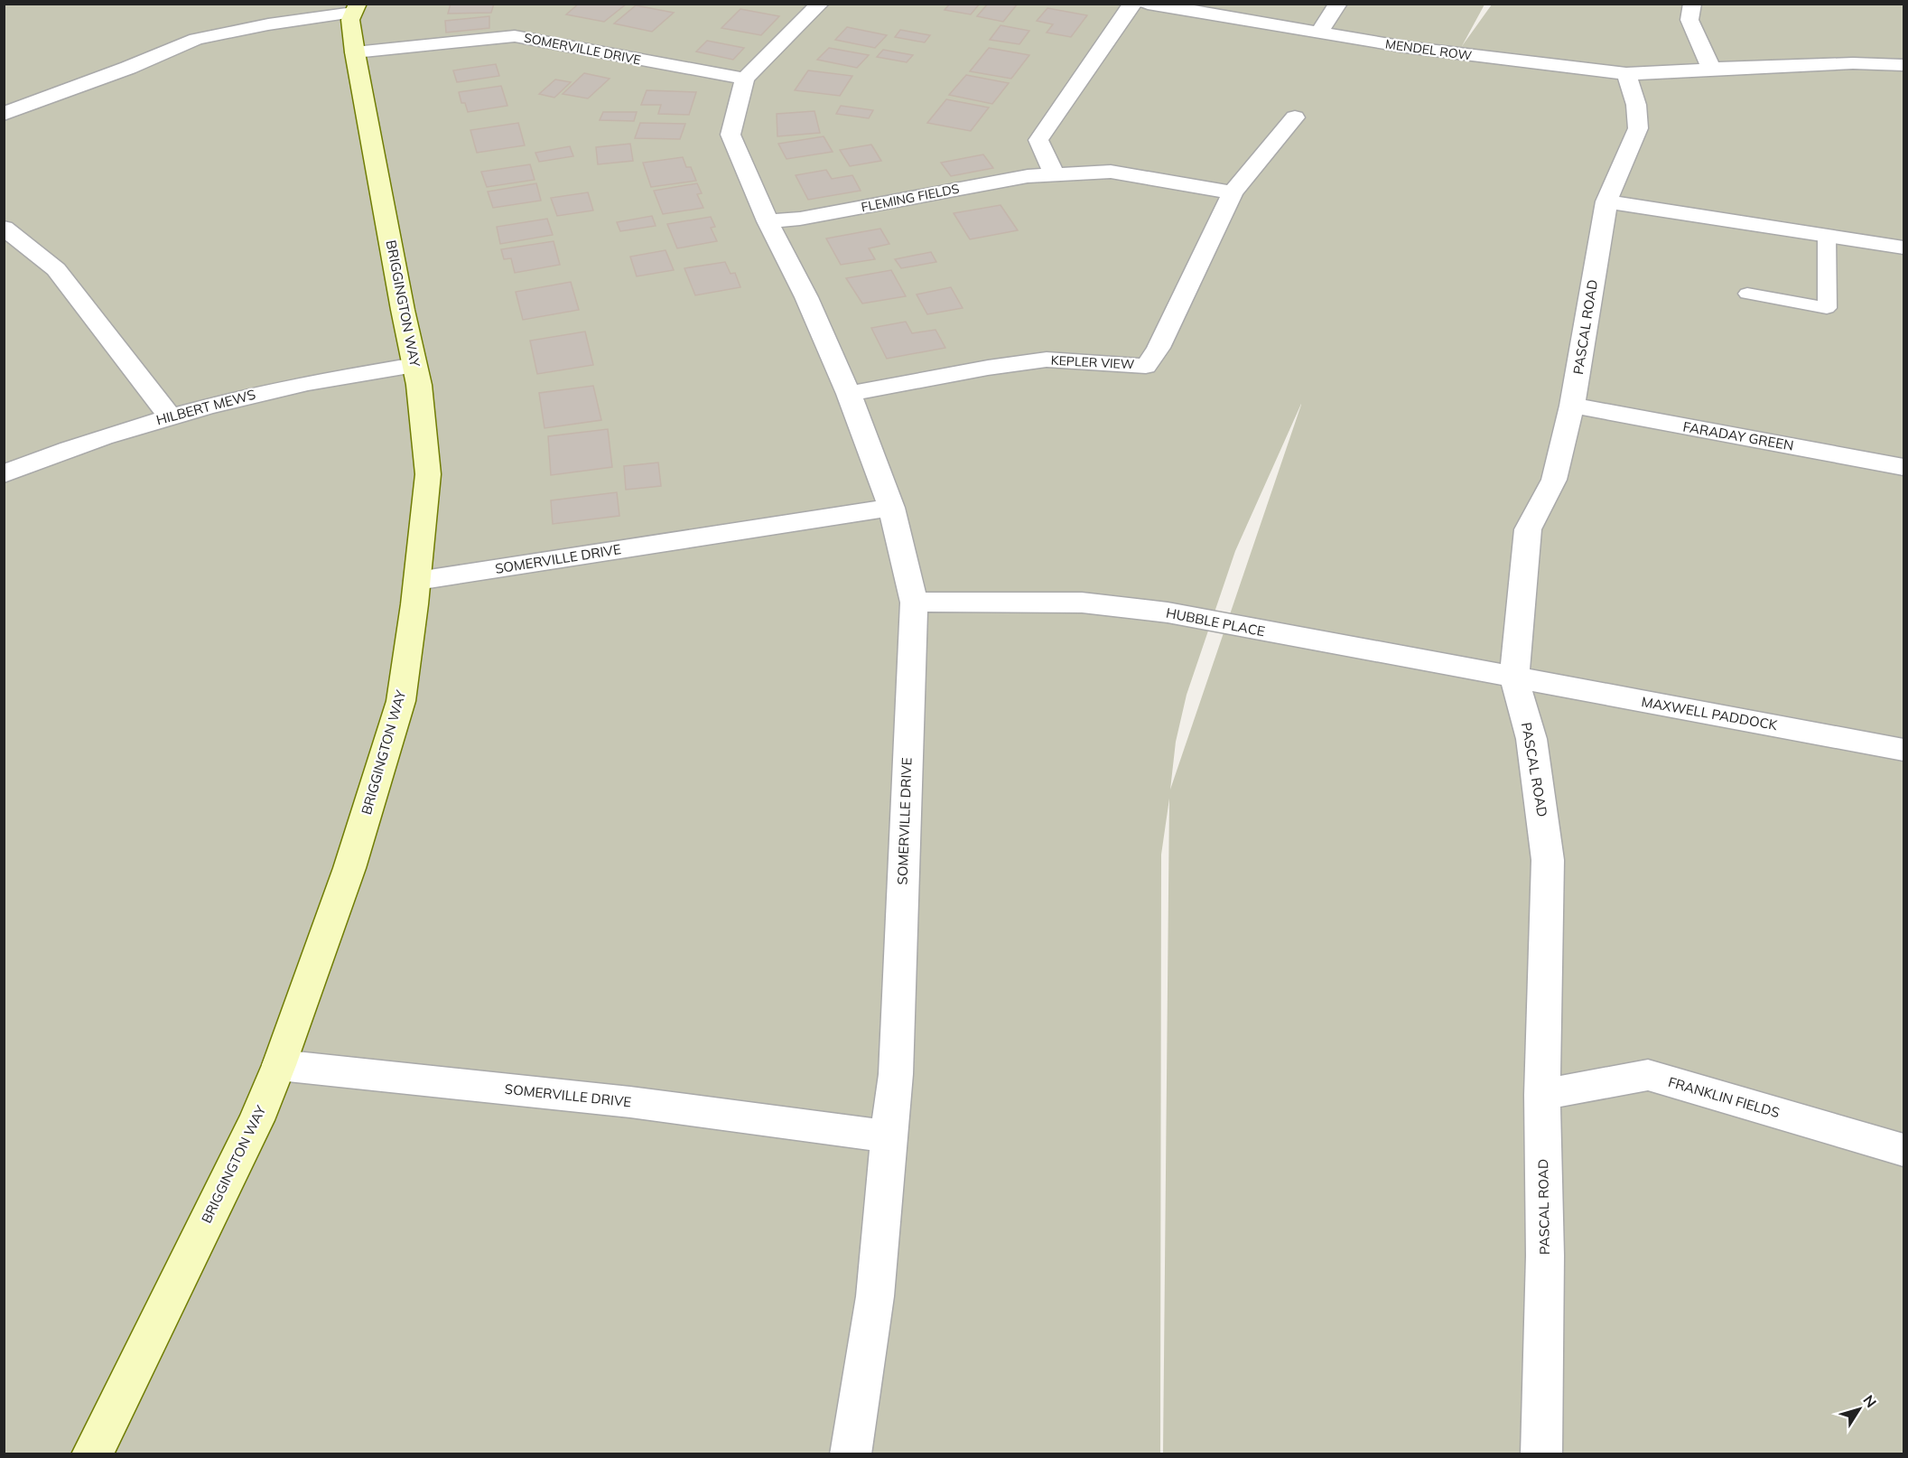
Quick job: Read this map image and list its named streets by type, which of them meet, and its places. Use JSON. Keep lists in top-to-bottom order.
{
  "streets": {
    "street": [
      "SOMERVILLE DRIVE",
      "MENDEL ROW",
      "FLEMING FIELDS",
      "BRIGGINGTON WAY",
      "PASCAL ROAD",
      "KEPLER VIEW",
      "HILBERT MEWS",
      "FARADAY GREEN",
      "HUBBLE PLACE",
      "MAXWELL PADDOCK",
      "FRANKLIN FIELDS"
    ]
  },
  "crossings": [
    ["SOMERVILLE DRIVE", "FLEMING FIELDS"],
    ["SOMERVILLE DRIVE", "BRIGGINGTON WAY"],
    ["SOMERVILLE DRIVE", "KEPLER VIEW"],
    ["SOMERVILLE DRIVE", "HUBBLE PLACE"],
    ["MENDEL ROW", "PASCAL ROAD"],
    ["FLEMING FIELDS", "KEPLER VIEW"],
    ["BRIGGINGTON WAY", "HILBERT MEWS"],
    ["PASCAL ROAD", "FARADAY GREEN"],
    ["PASCAL ROAD", "HUBBLE PLACE"],
    ["PASCAL ROAD", "MAXWELL PADDOCK"],
    ["PASCAL ROAD", "FRANKLIN FIELDS"],
    ["HUBBLE PLACE", "MAXWELL PADDOCK"]
  ],
  "north": "top right"
}
